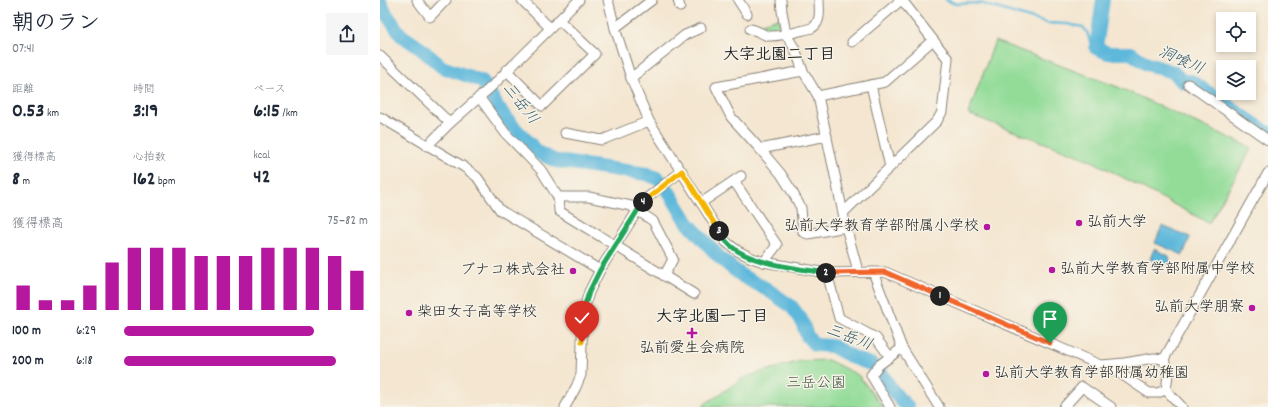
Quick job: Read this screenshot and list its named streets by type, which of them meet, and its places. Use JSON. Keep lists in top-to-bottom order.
{
  "districts": ["大字北園二丁目", "大字北園一丁目"],
  "water": ["洞喰川", "三岳川"],
  "parks": ["三岳公園"],
  "places": {
    "other": [
      "弘前大学",
      "弘前大学教育学部附属小学校",
      "弘前大学教育学部附属中学校",
      "ブナコ株式会社",
      "弘前大学朋寮",
      "柴田女子高等学校",
      "弘前大学教育学部附属幼稚園"
    ],
    "health": ["弘前愛生会病院"]
  },
  "page": {
    "heading": ["朝のラン", "07:41"],
    "stats": [
      ["距離", "0.53 km"],
      ["時間", "3:19"],
      ["ペース", "6:15 /km"],
      ["獲得標高", "8 m"],
      ["心拍数", "162 bpm"],
      ["kcal", "42"]
    ],
    "pins": [
      "4",
      "3",
      "2",
      "1"
    ],
    "chart": ["獲得標高", "75–82 m"],
    "list": [
      {
        "name": "100 m",
        "note": "6:29"
      },
      {
        "name": "200 m",
        "note": "6:18"
      }
    ]
  }
}
